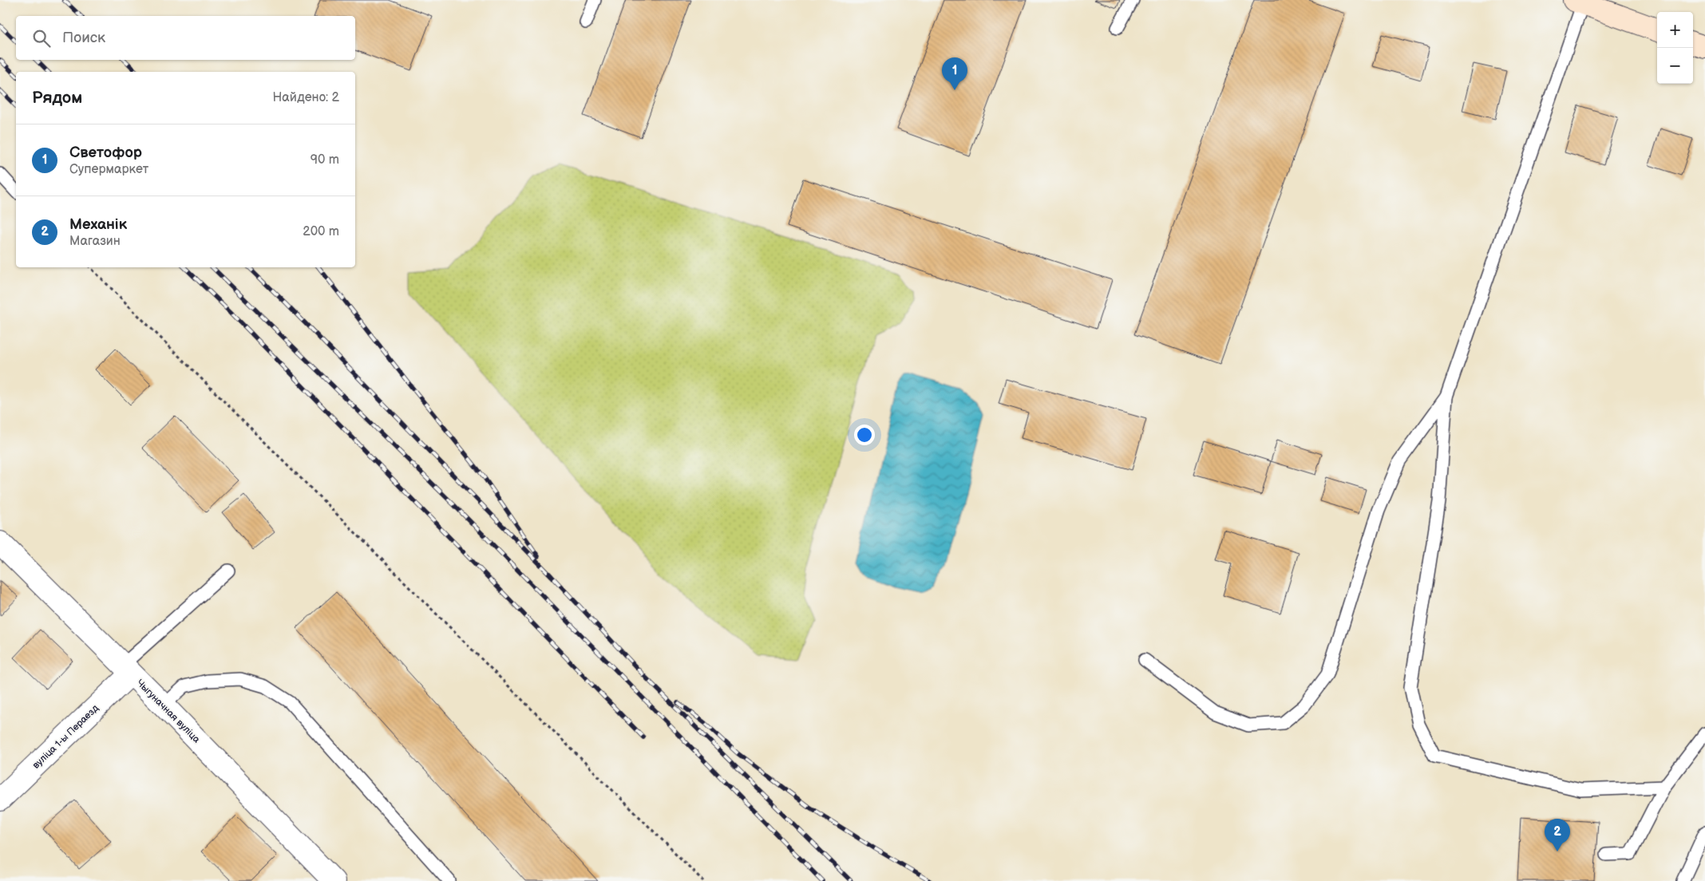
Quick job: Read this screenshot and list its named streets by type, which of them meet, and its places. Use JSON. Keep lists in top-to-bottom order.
{
  "streets": {
    "street": ["Чыгуначная вуліца", "вуліца 1-ы Пераезд"]
  },
  "crossings": [
    ["Чыгуначная вуліца", "вуліца 1-ы Пераезд"]
  ],
  "page": {
    "map_buttons": ["+", "−"],
    "search": "Поиск",
    "pins": ["1", "2"],
    "heading": ["Рядом", "Найдено: 2"],
    "list": [
      {
        "mark": "1",
        "name": "Светофор",
        "note": "Супермаркет",
        "value": "90 m"
      },
      {
        "mark": "2",
        "name": "Механік",
        "note": "Магазин",
        "value": "200 m"
      }
    ]
  }
}
